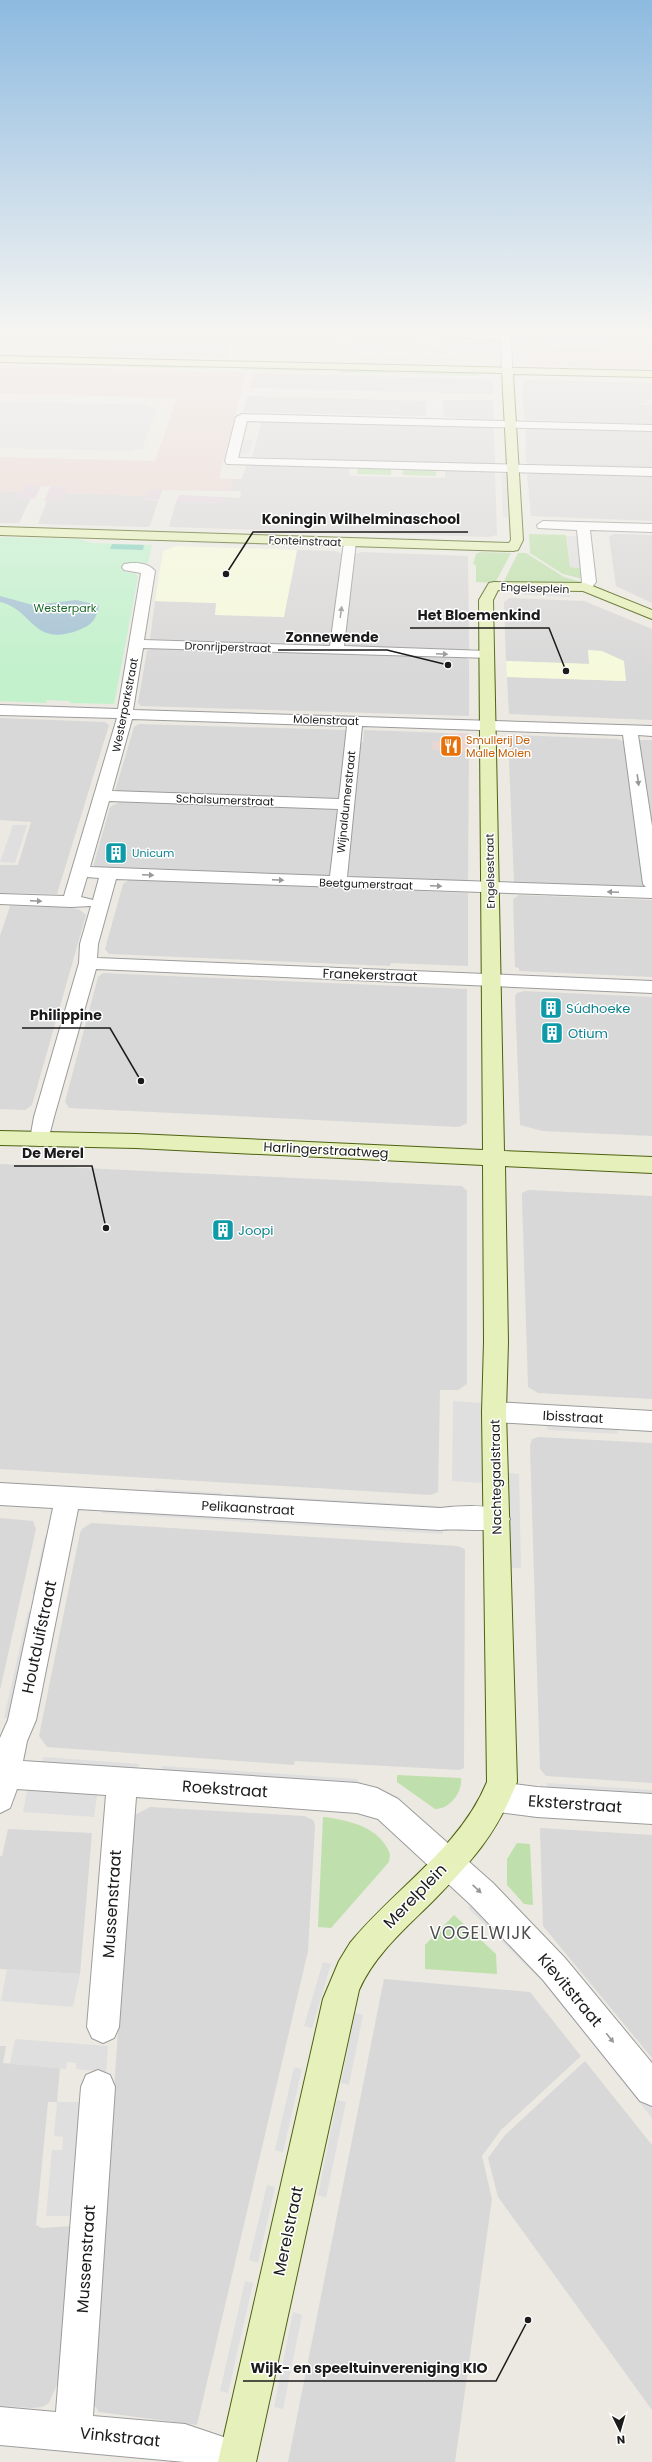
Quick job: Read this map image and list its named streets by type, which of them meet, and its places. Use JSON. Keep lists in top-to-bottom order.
{
  "streets": {
    "street": [
      "Fonteinstraat",
      "Engelseplein",
      "Dronrijperstraat",
      "Westerparkstraat",
      "Molenstraat",
      "Schalsumerstraat",
      "Wijnaldumerstraat",
      "Engelsestraat",
      "Beetgumerstraat",
      "Franekerstraat",
      "Harlingerstraatweg",
      "Ibisstraat",
      "Nachtegaalstraat",
      "Pelikaanstraat",
      "Houtduifstraat",
      "Roekstraat",
      "Eksterstraat",
      "Merelplein",
      "Mussenstraat",
      "Kievitstraat",
      "Merelstraat",
      "Vinkstraat"
    ]
  },
  "crossings": [
    ["Engelseplein", "Engelsestraat"],
    ["Dronrijperstraat", "Westerparkstraat"],
    ["Dronrijperstraat", "Engelsestraat"],
    ["Westerparkstraat", "Molenstraat"],
    ["Westerparkstraat", "Schalsumerstraat"],
    ["Westerparkstraat", "Beetgumerstraat"],
    ["Molenstraat", "Wijnaldumerstraat"],
    ["Molenstraat", "Engelsestraat"],
    ["Schalsumerstraat", "Wijnaldumerstraat"],
    ["Wijnaldumerstraat", "Beetgumerstraat"],
    ["Engelsestraat", "Beetgumerstraat"],
    ["Engelsestraat", "Franekerstraat"],
    ["Engelsestraat", "Harlingerstraatweg"],
    ["Engelsestraat", "Nachtegaalstraat"],
    ["Harlingerstraatweg", "Nachtegaalstraat"],
    ["Ibisstraat", "Nachtegaalstraat"],
    ["Nachtegaalstraat", "Pelikaanstraat"],
    ["Nachtegaalstraat", "Eksterstraat"],
    ["Nachtegaalstraat", "Merelplein"],
    ["Pelikaanstraat", "Houtduifstraat"],
    ["Houtduifstraat", "Roekstraat"],
    ["Roekstraat", "Merelplein"],
    ["Roekstraat", "Mussenstraat"],
    ["Roekstraat", "Kievitstraat"],
    ["Eksterstraat", "Merelplein"],
    ["Merelplein", "Kievitstraat"],
    ["Merelplein", "Merelstraat"],
    ["Mussenstraat", "Vinkstraat"],
    ["Merelstraat", "Vinkstraat"]
  ],
  "one_way": ["Kievitstraat"],
  "districts": ["VOGELWIJK"],
  "parks": ["Westerpark"],
  "places": {
    "other": [
      "Koningin Wilhelminaschool",
      "Zonnewende",
      "Het Bloemenkind",
      "Philippine",
      "De Merel",
      "Wijk- en speeltuinvereniging KIO"
    ],
    "restaurant": ["Smullerij De Malle Molen"],
    "building": [
      "Unicum",
      "Súdhoeke",
      "Otium",
      "Joopi"
    ]
  },
  "north": "bottom"
}
